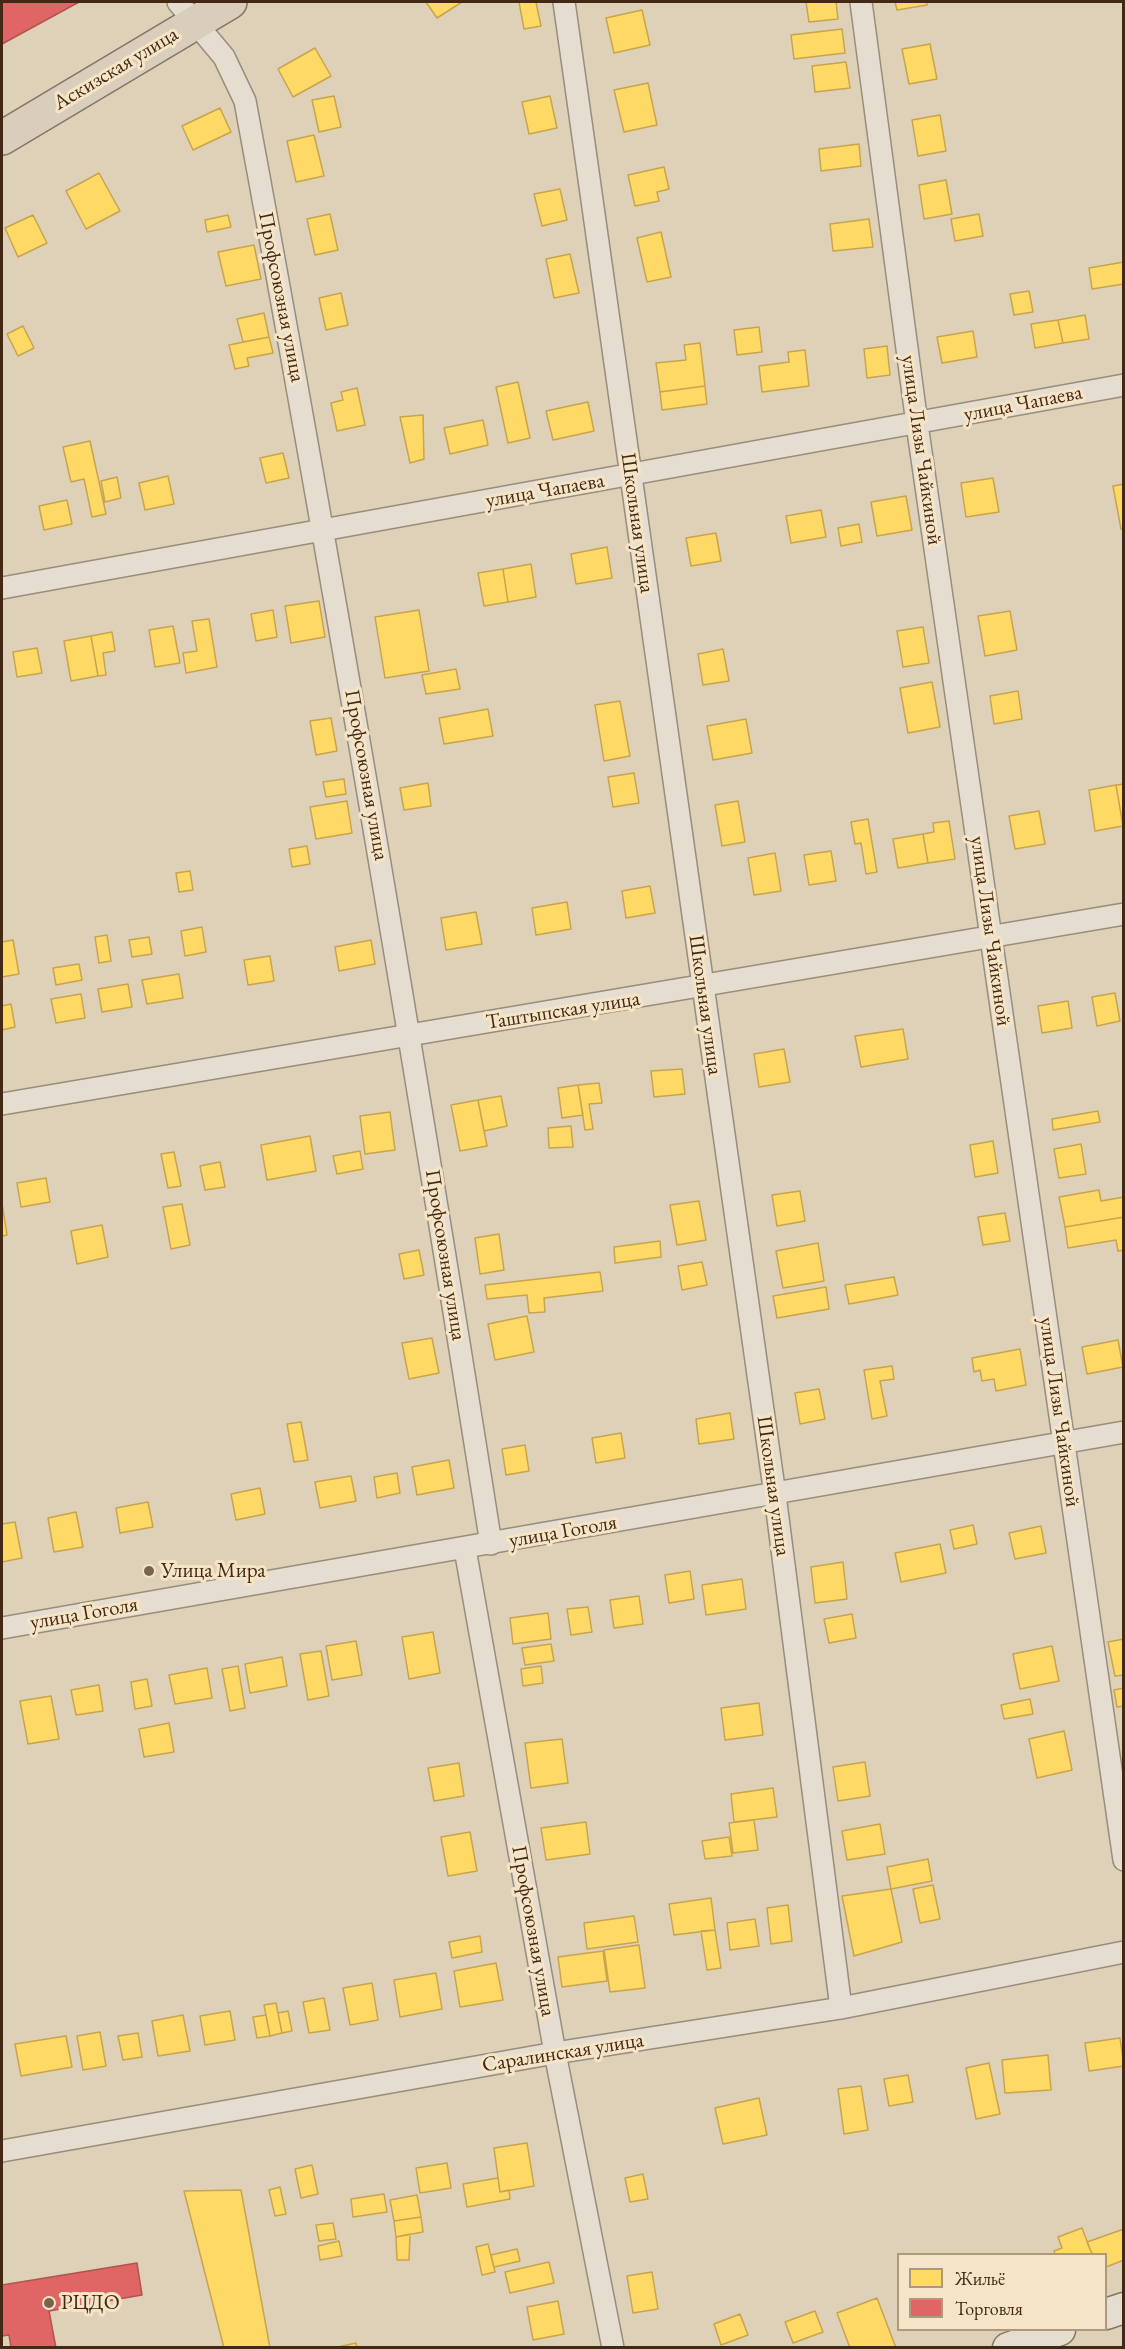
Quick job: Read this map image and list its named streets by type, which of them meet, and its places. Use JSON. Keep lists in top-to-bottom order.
{
  "streets": {
    "main road": ["Аскизская улица"],
    "street": [
      "Профсоюзная улица",
      "улица Чапаева",
      "улица Лизы Чайкиной",
      "Школьная улица",
      "Таштыпская улица",
      "улица Гоголя",
      "Саралинская улица"
    ]
  },
  "crossings": [
    ["Аскизская улица", "Профсоюзная улица"],
    ["Профсоюзная улица", "улица Чапаева"],
    ["Профсоюзная улица", "Таштыпская улица"],
    ["Профсоюзная улица", "улица Гоголя"],
    ["Профсоюзная улица", "Саралинская улица"],
    ["улица Чапаева", "улица Лизы Чайкиной"],
    ["улица Чапаева", "Школьная улица"],
    ["улица Лизы Чайкиной", "Таштыпская улица"],
    ["улица Лизы Чайкиной", "улица Гоголя"],
    ["Школьная улица", "Таштыпская улица"],
    ["Школьная улица", "улица Гоголя"],
    ["Школьная улица", "Саралинская улица"]
  ],
  "places": ["Улица Мира", "РЦДО"],
  "legend": ["Жильё", "Торговля"]
}
